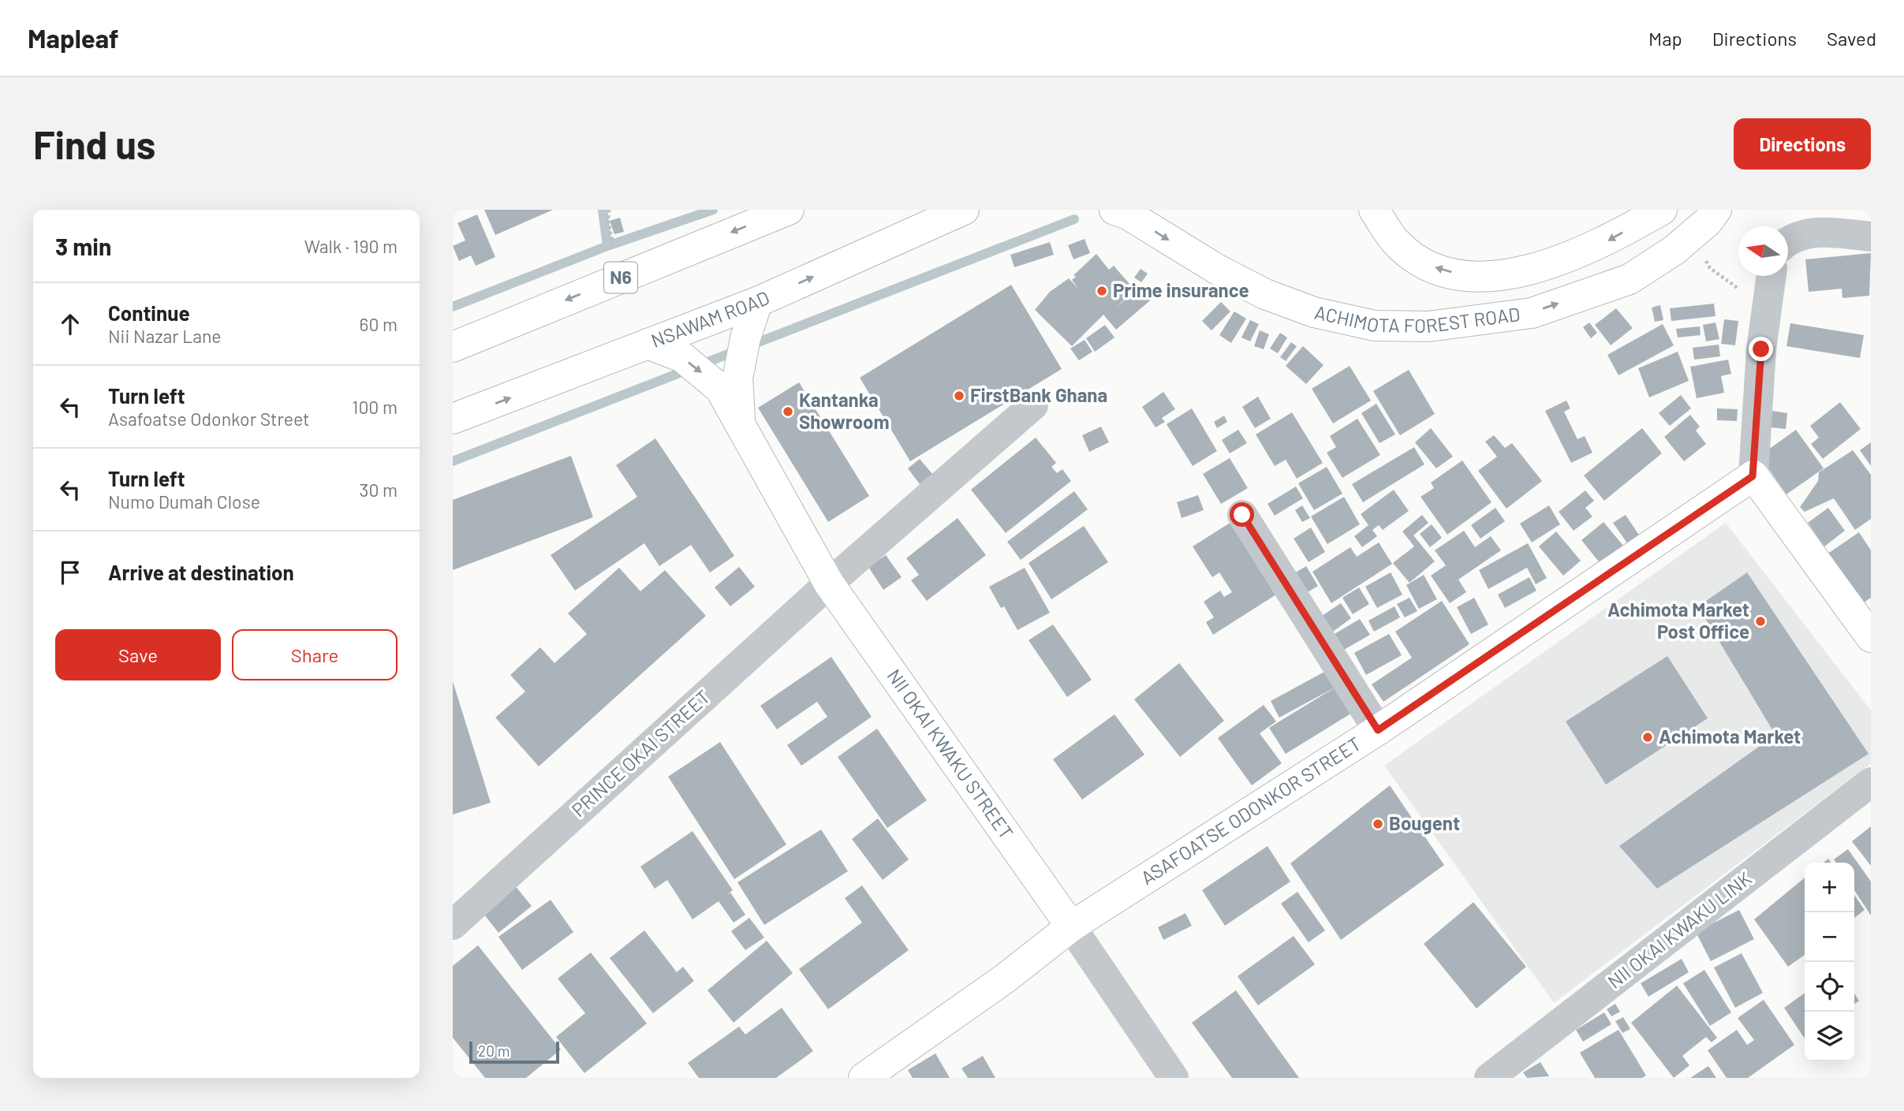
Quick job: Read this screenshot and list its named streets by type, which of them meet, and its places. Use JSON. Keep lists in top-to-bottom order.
{
  "streets": {
    "main road": [
      "N6",
      "ACHIMOTA FOREST ROAD",
      "NSAWAM ROAD",
      "NII OKAI KWAKU STREET",
      "ASAFOATSE ODONKOR STREET"
    ],
    "street": ["PRINCE OKAI STREET", "NII OKAI KWAKU LINK"]
  },
  "crossings": [
    ["NSAWAM ROAD", "NII OKAI KWAKU STREET"],
    ["PRINCE OKAI STREET", "NII OKAI KWAKU STREET"],
    ["NII OKAI KWAKU STREET", "ASAFOATSE ODONKOR STREET"]
  ],
  "places": [
    "Prime insurance",
    "FirstBank Ghana",
    "Kantanka Showroom",
    "Achimota Market Post Office",
    "Achimota Market",
    "Bougent"
  ],
  "scale_bar": "20 m",
  "north": "left",
  "page": {
    "header": "Mapleaf",
    "nav": ["Map", "Directions", "Saved"],
    "buttons": [
      "Directions",
      ["Save", "Share"]
    ],
    "title": "Find us",
    "heading": ["3 min", "Walk · 190 m"],
    "list": [
      ["Continue", "Nii Nazar Lane", "60 m"],
      ["Turn left", "Asafoatse Odonkor Street", "100 m"],
      ["Turn left", "Numo Dumah Close", "30 m"],
      "Arrive at destination"
    ],
    "map_buttons": ["+", "−"],
    "scale": "20 m"
  }
}
